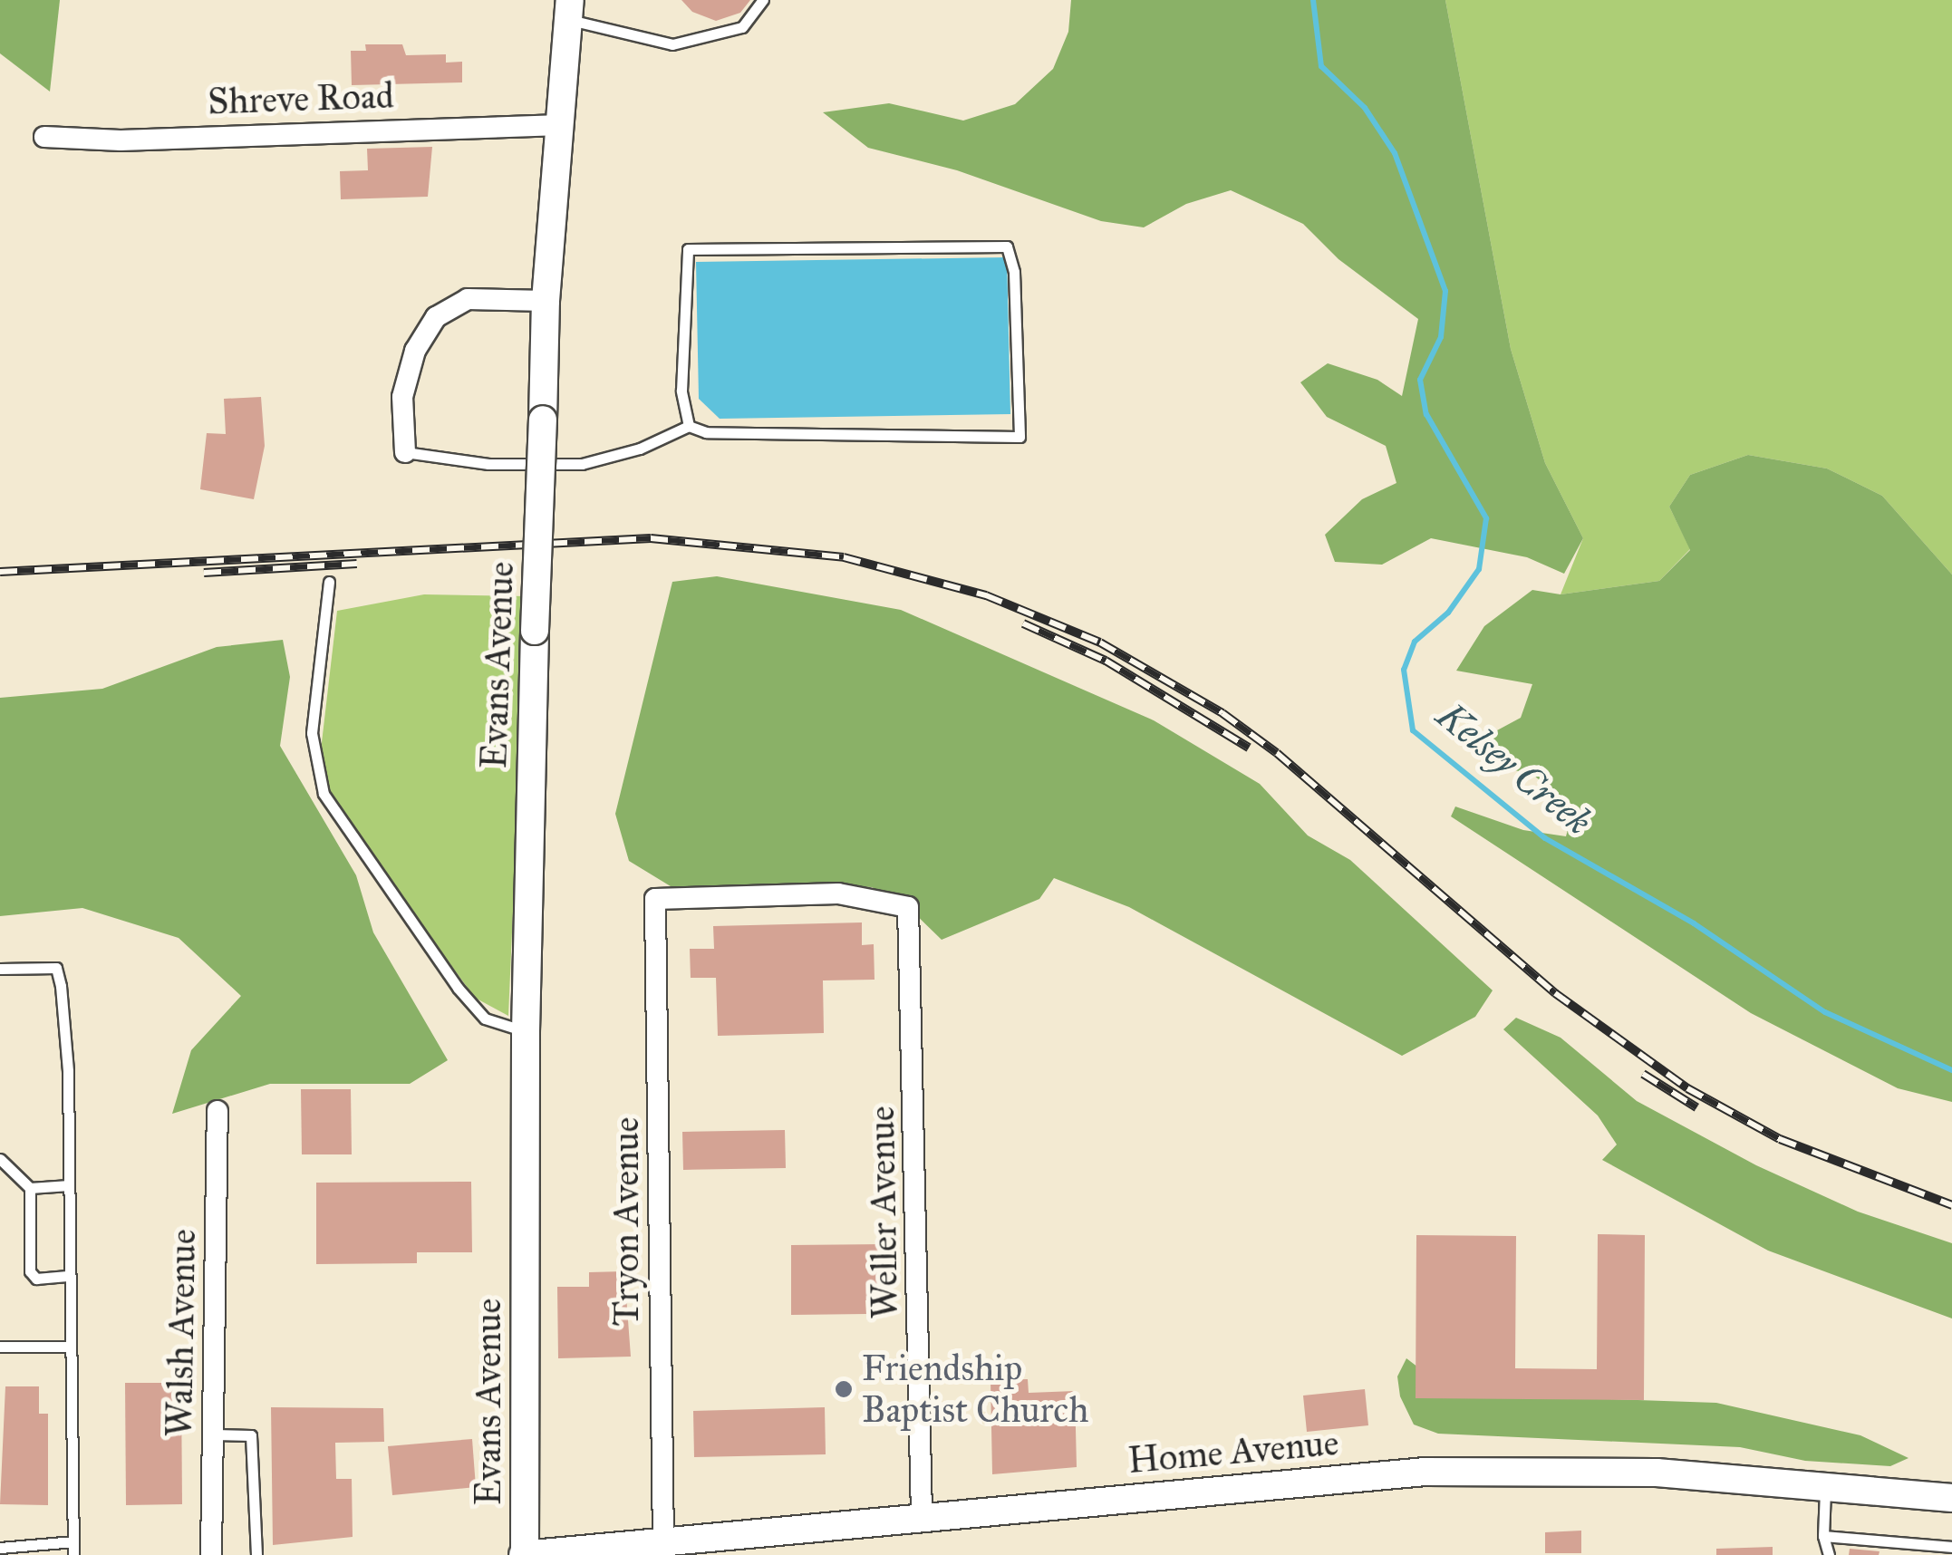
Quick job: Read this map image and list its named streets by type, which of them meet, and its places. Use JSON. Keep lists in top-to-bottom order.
{
  "streets": {
    "street": [
      "Shreve Road",
      "Evans Avenue",
      "Weller Avenue",
      "Tryon Avenue",
      "Walsh Avenue",
      "Home Avenue"
    ]
  },
  "crossings": [
    ["Shreve Road", "Evans Avenue"],
    ["Evans Avenue", "Home Avenue"],
    ["Weller Avenue", "Tryon Avenue"],
    ["Weller Avenue", "Home Avenue"],
    ["Tryon Avenue", "Home Avenue"]
  ],
  "water": ["Kelsey Creek"],
  "places": ["Friendship Baptist Church"]
}
